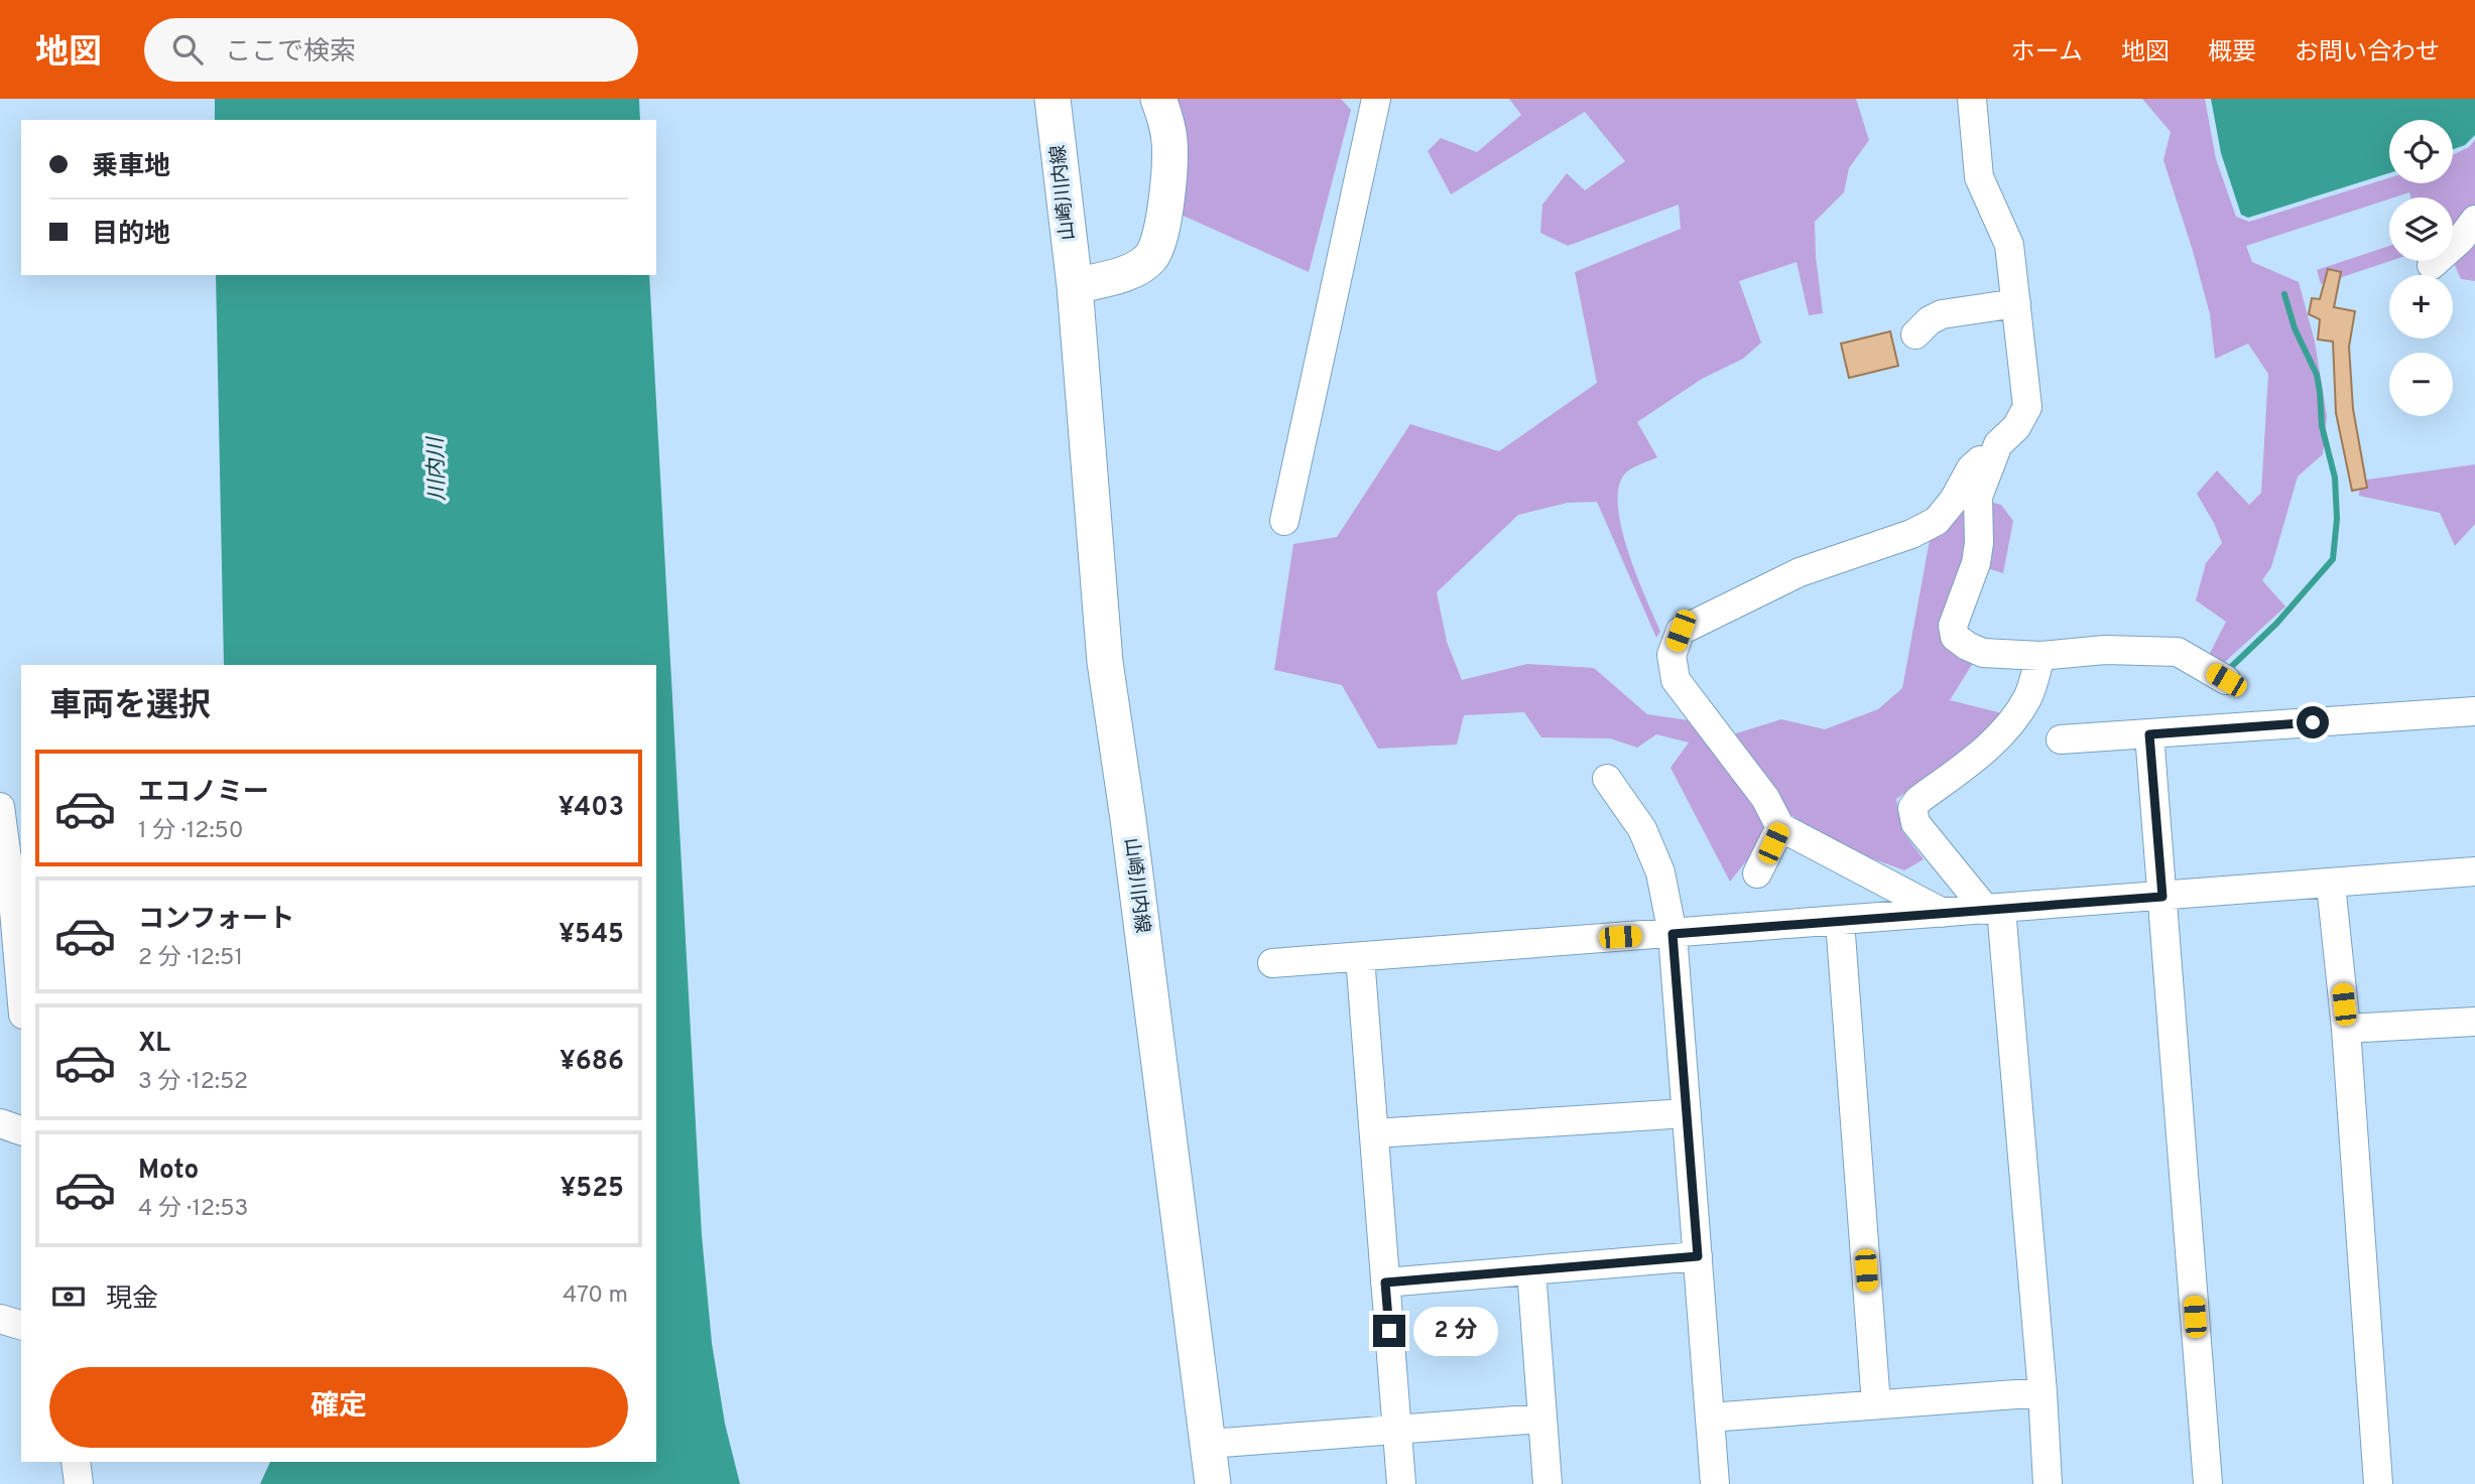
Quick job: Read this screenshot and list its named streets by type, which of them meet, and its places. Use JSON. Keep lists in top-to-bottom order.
{
  "streets": {
    "main road": ["山崎川内線"]
  },
  "water": ["川内川"],
  "page": {
    "header": "地図",
    "search": "ここで検索",
    "nav": [
      "ホーム",
      "地図",
      "概要",
      "お問い合わせ"
    ],
    "map_buttons": ["+", "−"],
    "banner": ["乗車地", "目的地"],
    "heading": "車両を選択",
    "list": [
      {
        "name": "エコノミー",
        "note": "1 分 · 12:50",
        "value": "¥403"
      },
      {
        "name": "コンフォート",
        "note": "2 分 · 12:51",
        "value": "¥545"
      },
      {
        "name": "XL",
        "note": "3 分 · 12:52",
        "value": "¥686"
      },
      {
        "name": "Moto",
        "note": "4 分 · 12:53",
        "value": "¥525"
      }
    ],
    "pay": ["現金", "470 m"],
    "bubble": "2 分",
    "buttons": "確定"
  }
}
